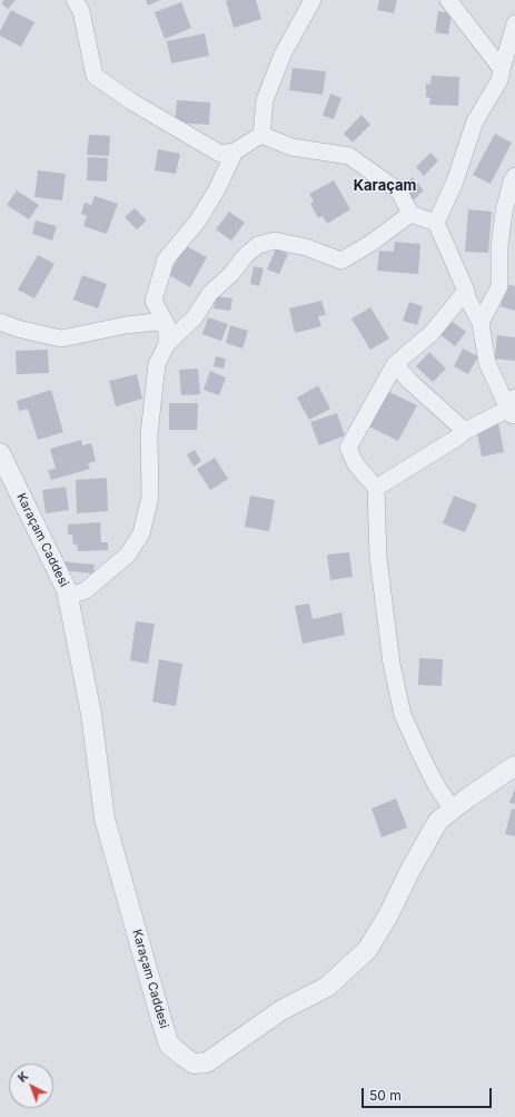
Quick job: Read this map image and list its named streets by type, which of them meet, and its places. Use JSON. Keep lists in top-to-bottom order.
{
  "streets": {
    "street": ["Karaçam Caddesi"]
  },
  "districts": ["Karaçam"],
  "scale_bar": "50 m",
  "north": "top left"
}
